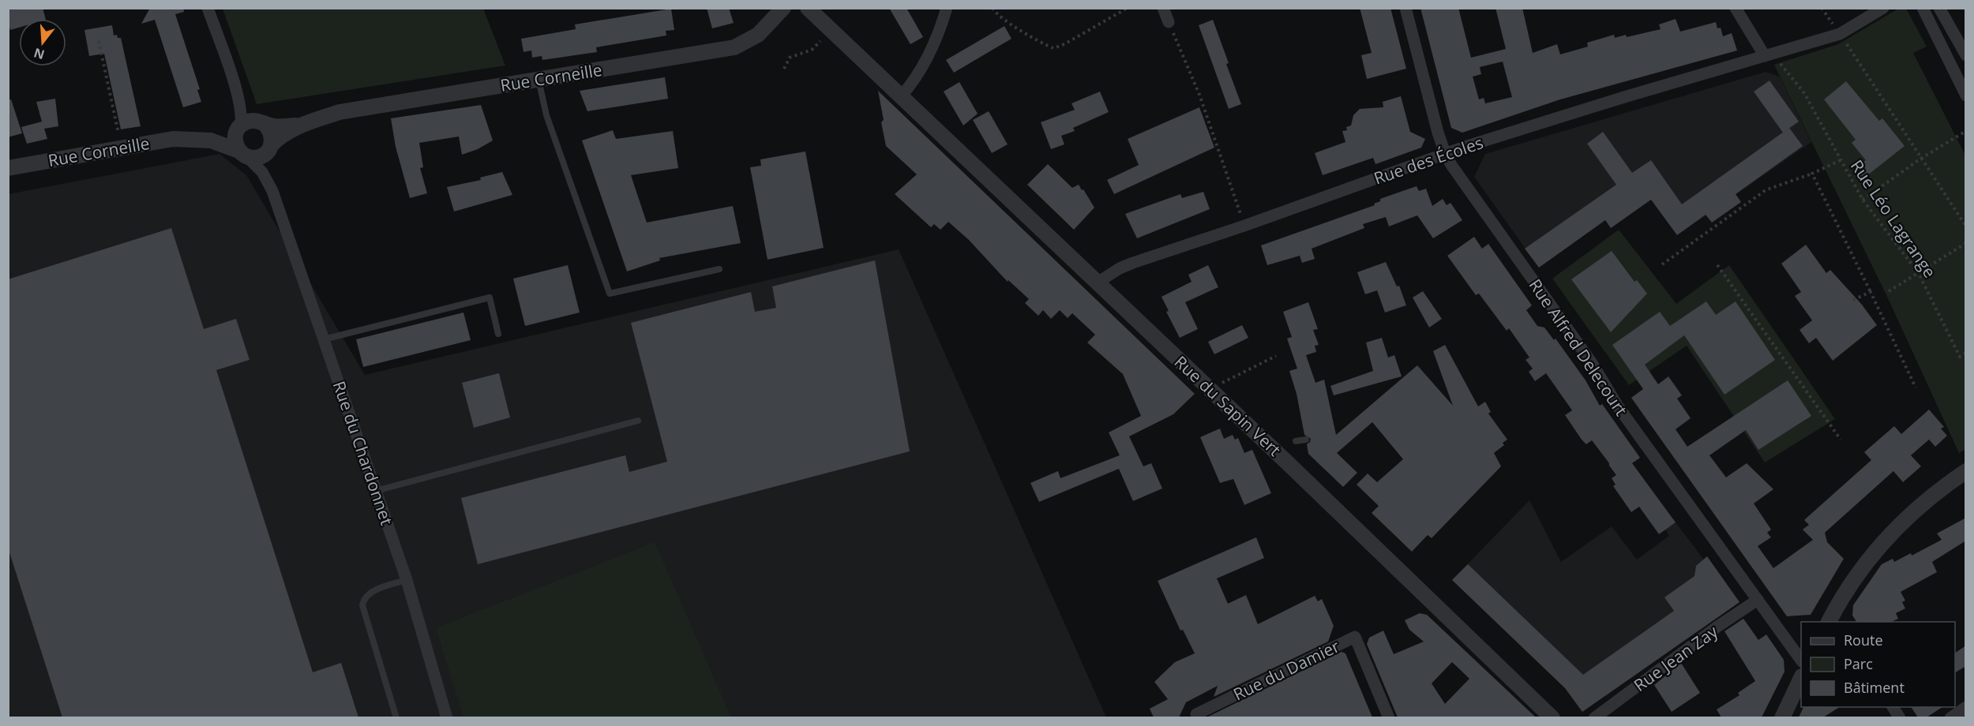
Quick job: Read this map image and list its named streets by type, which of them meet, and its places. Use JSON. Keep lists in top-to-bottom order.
{
  "streets": {
    "street": [
      "Rue Corneille",
      "Rue des Écoles",
      "Rue Alfred Delecourt",
      "Rue du Sapin Vert",
      "Rue du Chardonnet",
      "Rue Jean Zay",
      "Rue du Damier"
    ],
    "path": ["Rue Léo Lagrange"]
  },
  "crossings": [
    ["Rue Corneille", "Rue du Chardonnet"],
    ["Rue des Écoles", "Rue Léo Lagrange"],
    ["Rue des Écoles", "Rue Alfred Delecourt"],
    ["Rue des Écoles", "Rue du Sapin Vert"],
    ["Rue Alfred Delecourt", "Rue Jean Zay"]
  ],
  "legend": ["Route", "Parc", "Bâtiment"],
  "north": "bottom"
}
